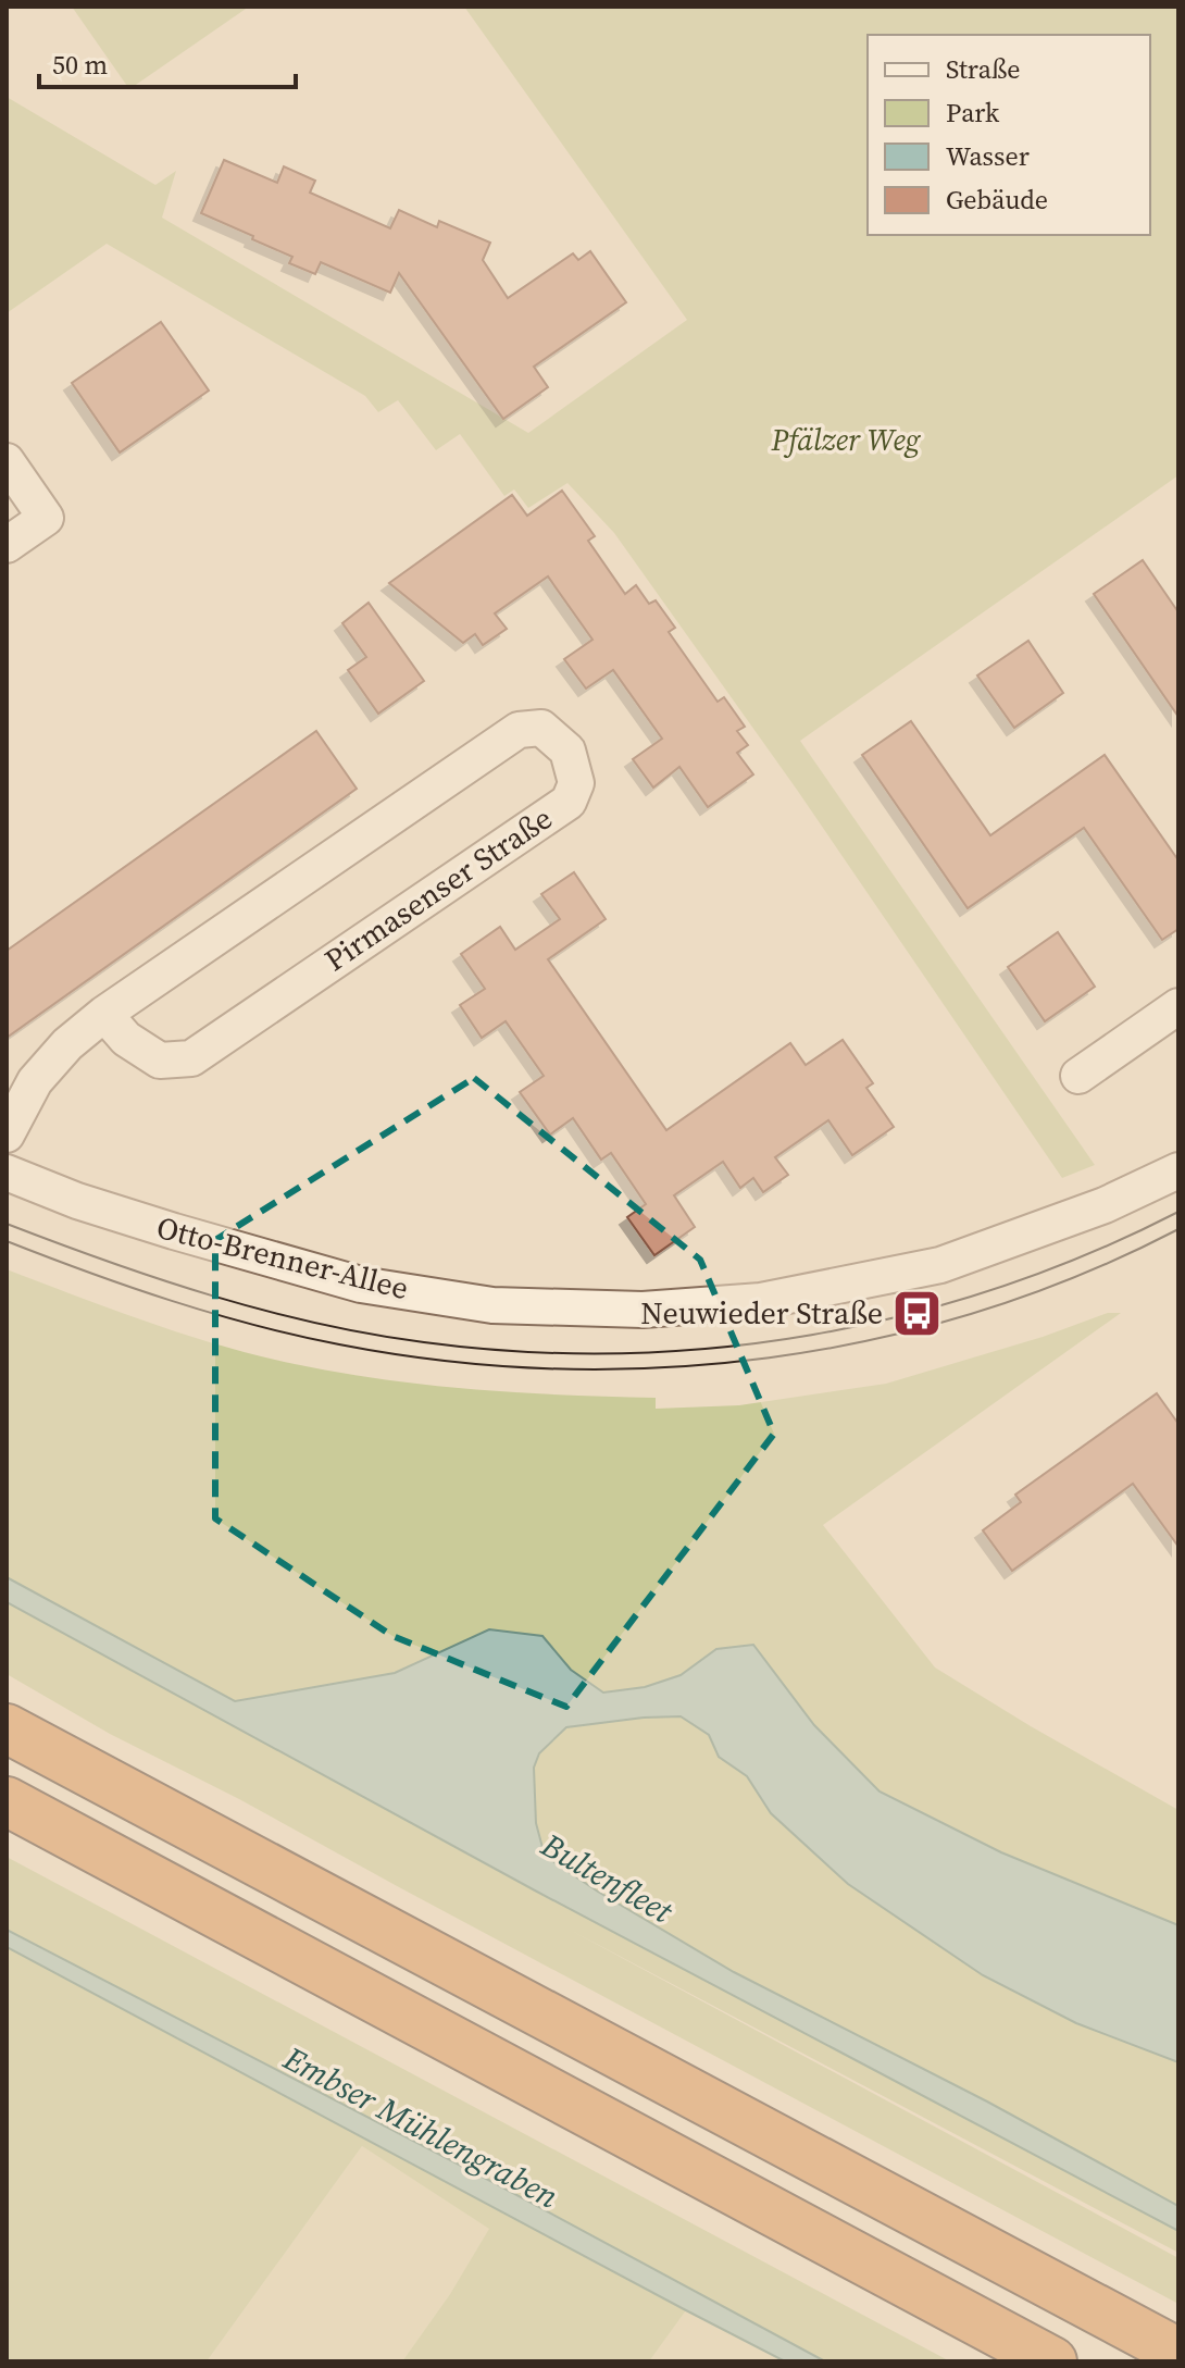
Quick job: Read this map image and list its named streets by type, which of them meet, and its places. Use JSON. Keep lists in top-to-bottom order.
{
  "streets": {
    "street": ["Pirmasenser Straße", "Otto-Brenner-Allee"]
  },
  "water": ["Bultenfleet", "Embser Mühlengraben"],
  "parks": ["Pfälzer Weg"],
  "places": {
    "bus stop": ["Neuwieder Straße"]
  },
  "legend": [
    "Straße",
    "Park",
    "Wasser",
    "Gebäude"
  ],
  "scale_bar": "50 m"
}
